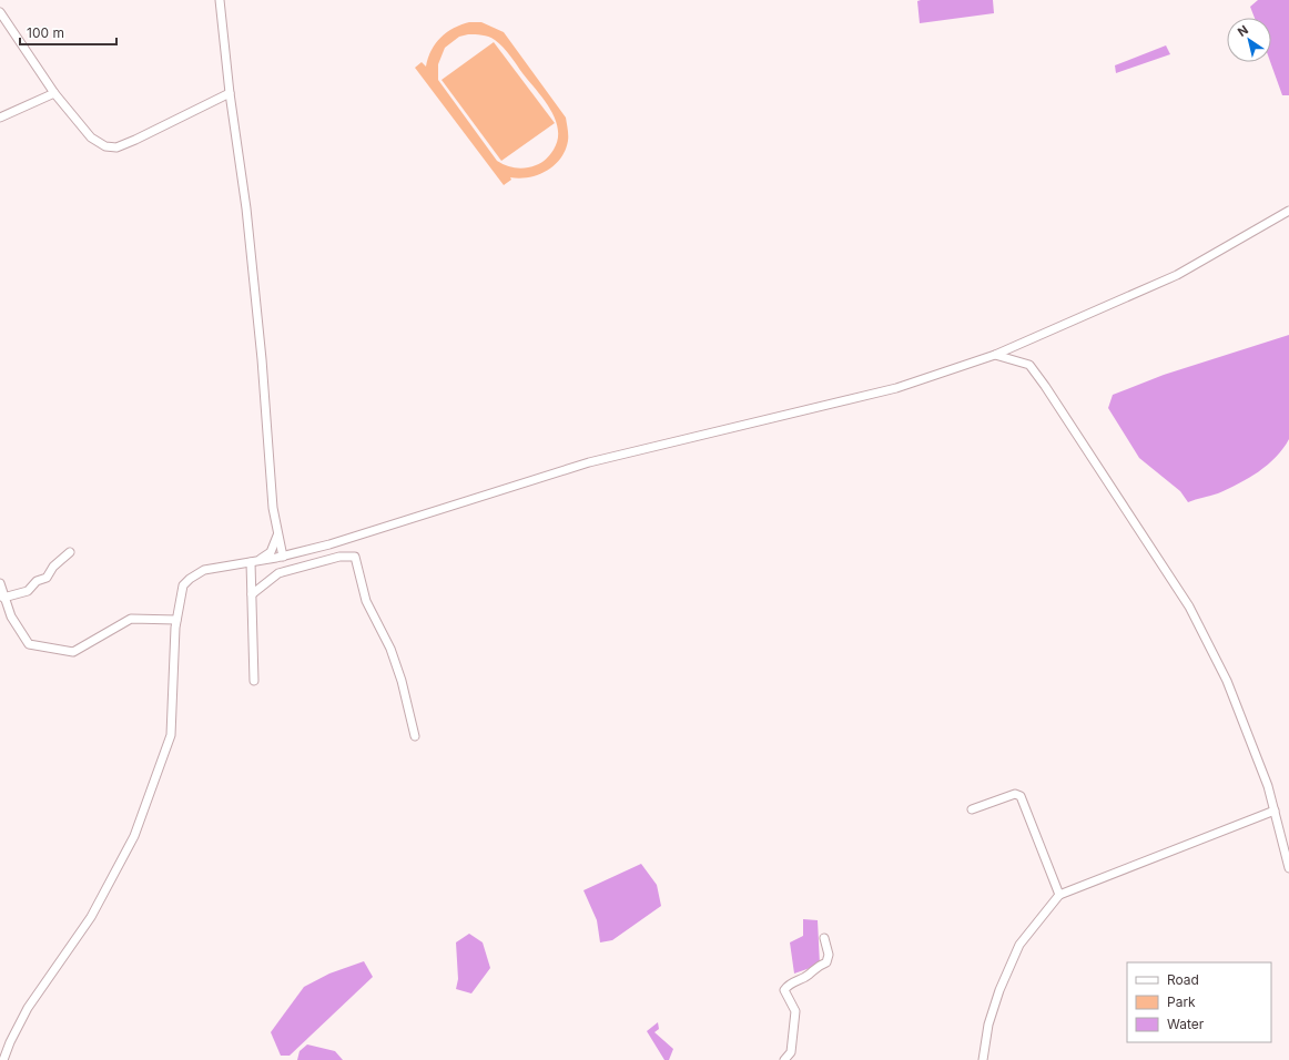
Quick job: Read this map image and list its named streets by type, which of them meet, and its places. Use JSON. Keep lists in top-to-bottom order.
{
  "legend": ["Road", "Park", "Water"],
  "scale_bar": "100 m",
  "north": "top left"
}
